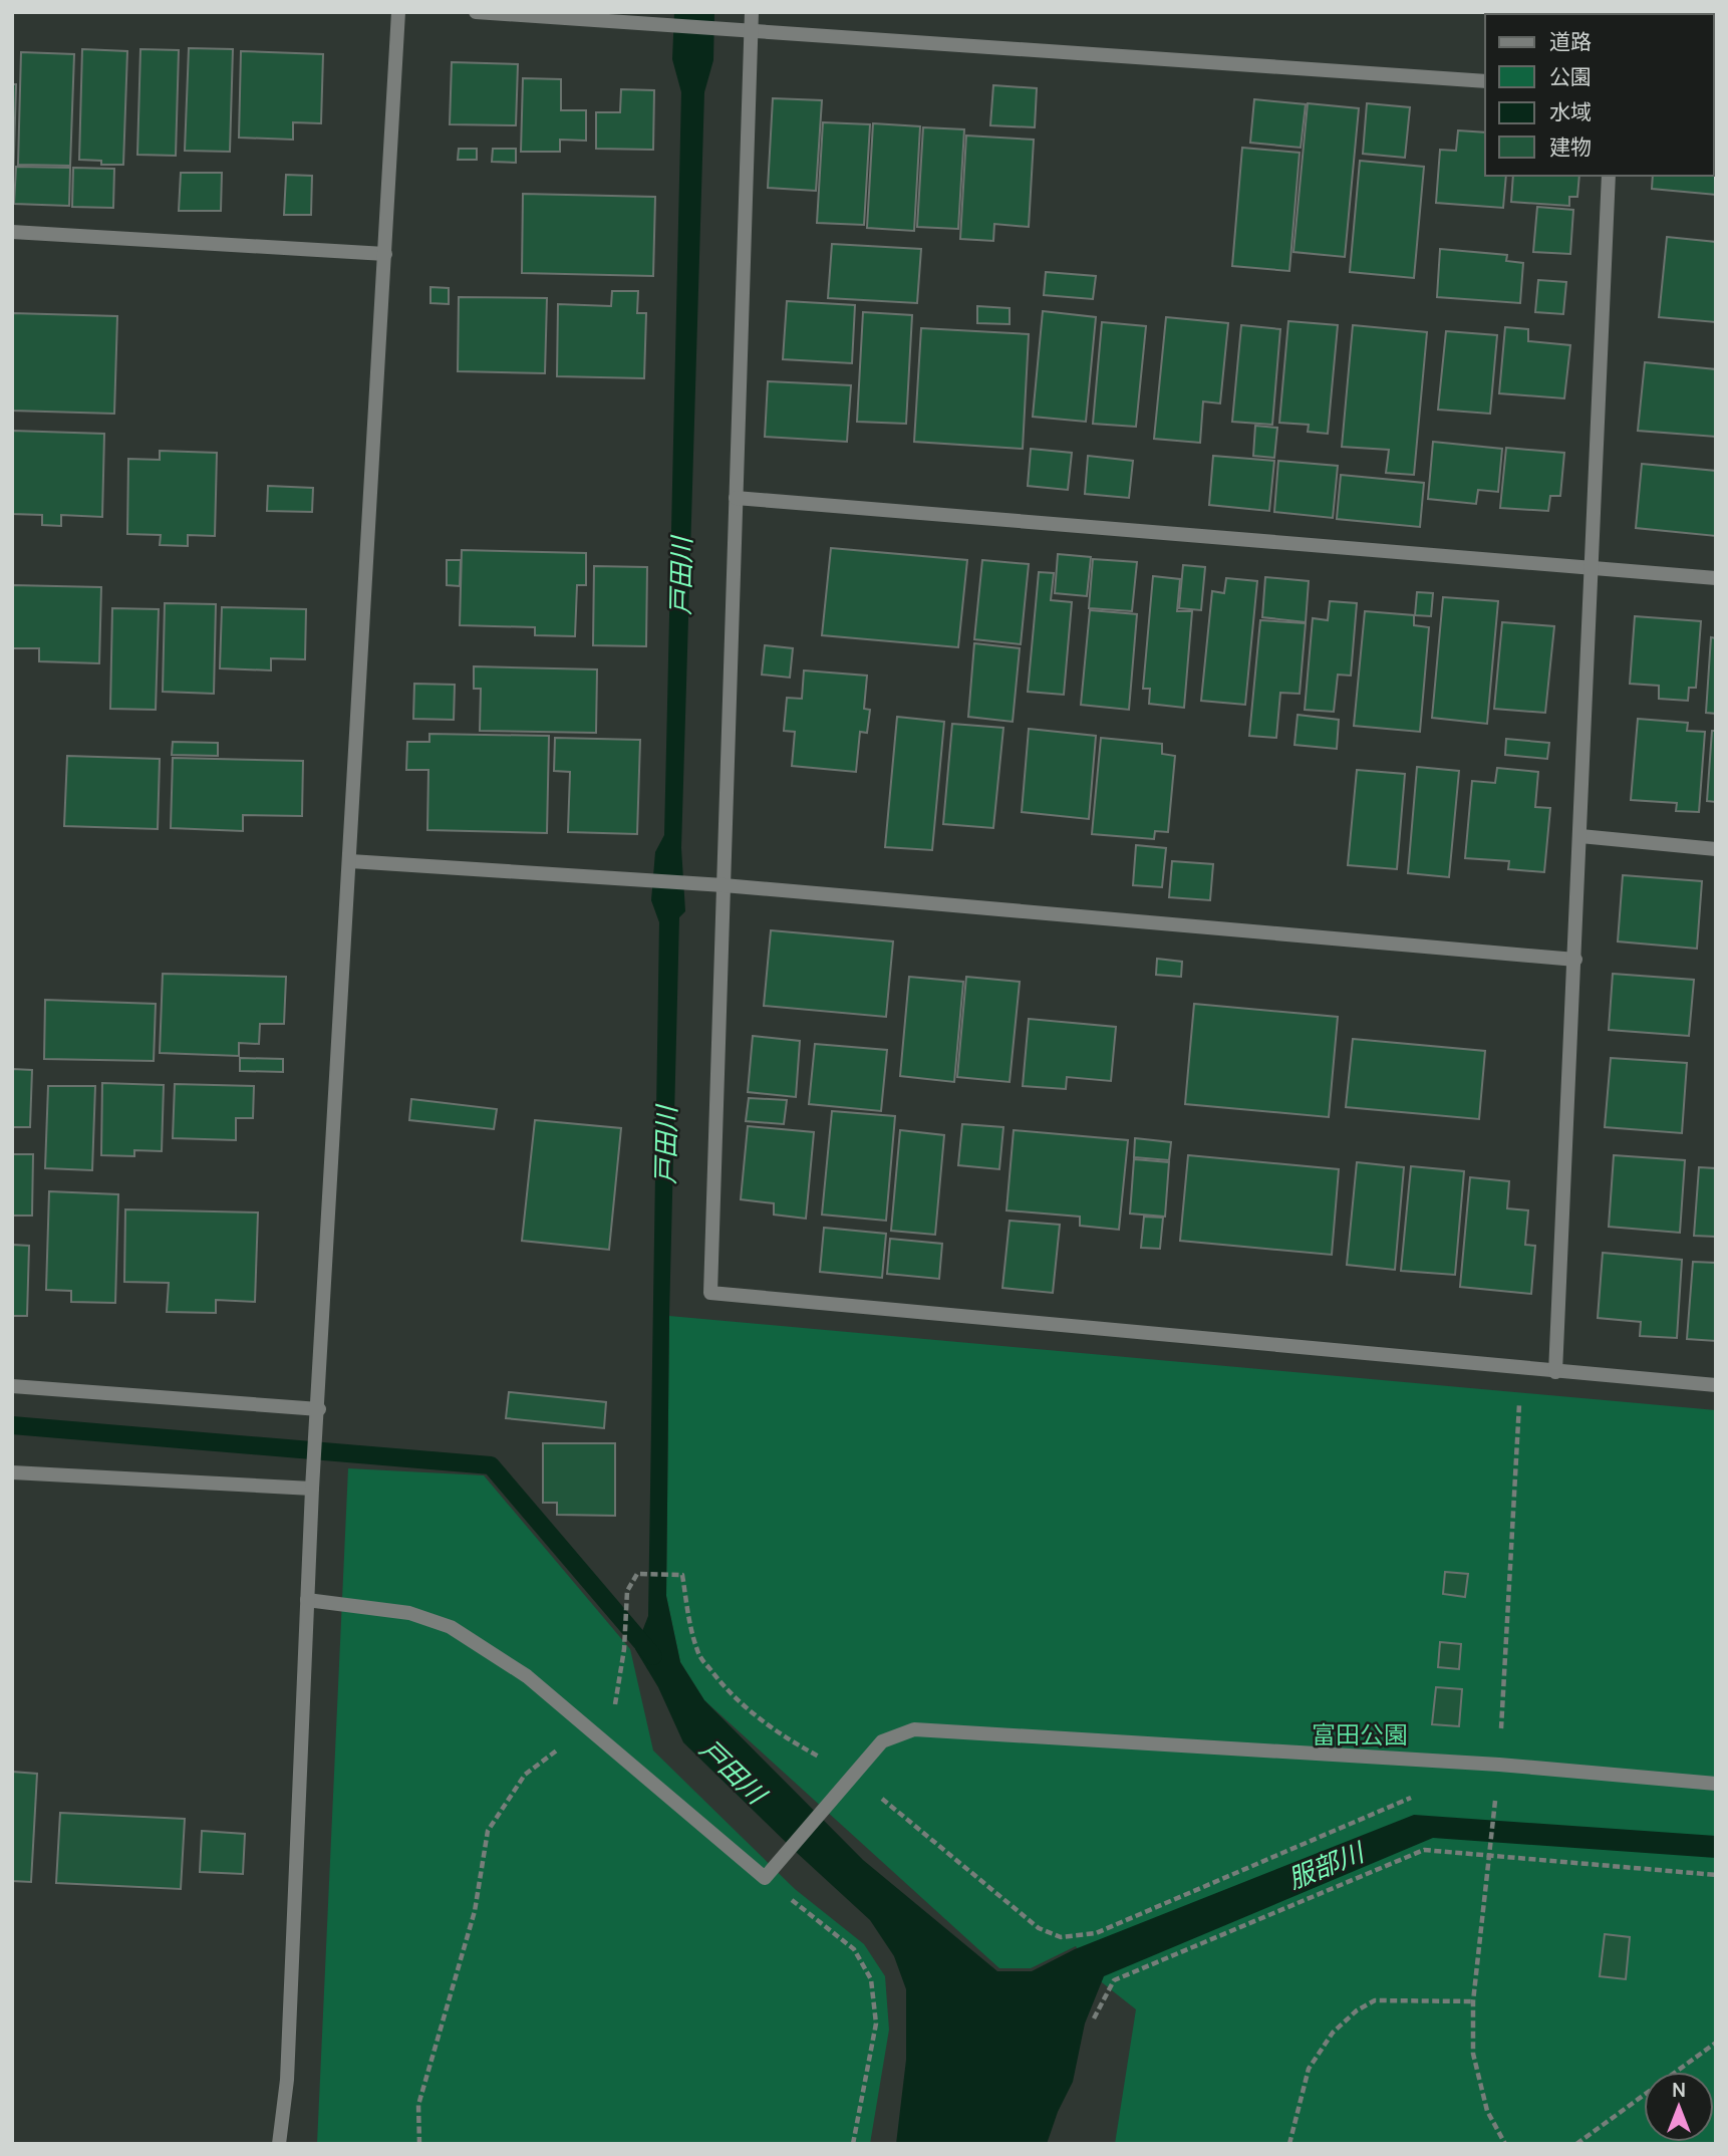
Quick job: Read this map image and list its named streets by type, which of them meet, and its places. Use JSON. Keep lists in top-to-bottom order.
{
  "water": ["戸田川", "服部川"],
  "parks": ["富田公園"],
  "legend": [
    "道路",
    "公園",
    "水域",
    "建物"
  ],
  "north": "top"
}
